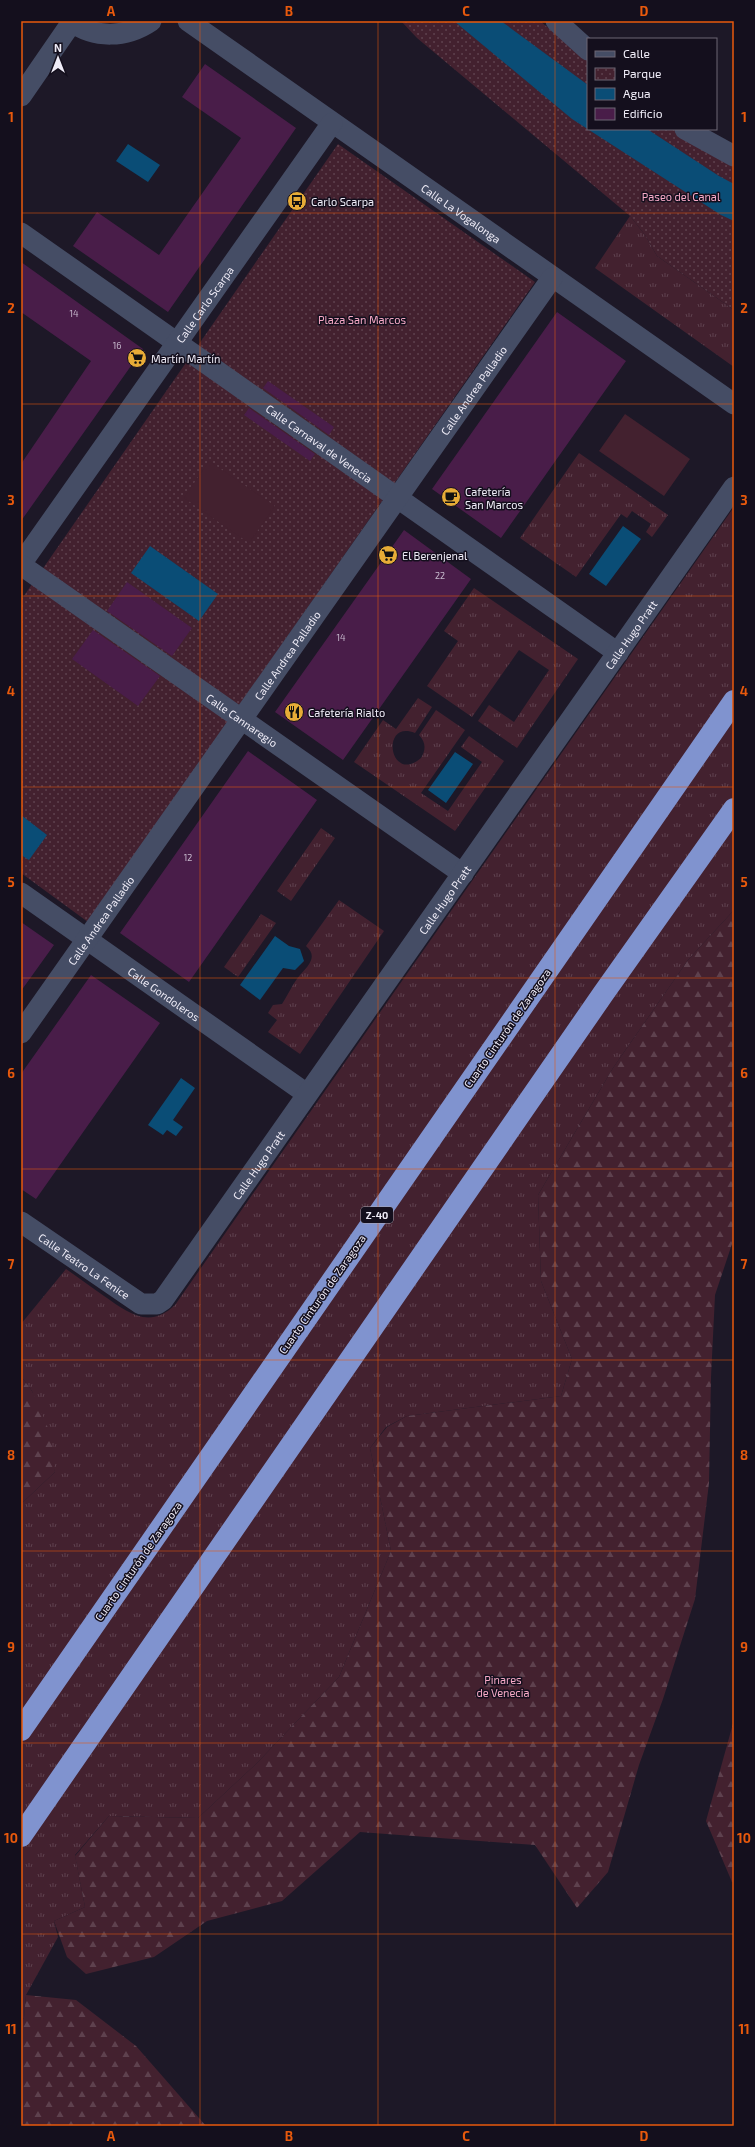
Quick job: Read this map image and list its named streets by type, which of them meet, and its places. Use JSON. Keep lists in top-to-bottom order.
{
  "streets": {
    "highway": ["Cuarto Cinturón de Zaragoza", "Z-40"],
    "street": [
      "Calle La Vogalonga",
      "Calle Carlo Scarpa",
      "Calle Andrea Palladio",
      "Calle Carnaval de Venecia",
      "Calle Hugo Pratt",
      "Calle Cannaregio",
      "Calle Gondoleros",
      "Calle Teatro La Fenice"
    ]
  },
  "crossings": [
    ["Calle La Vogalonga", "Calle Carlo Scarpa"],
    ["Calle La Vogalonga", "Calle Andrea Palladio"],
    ["Calle Carlo Scarpa", "Calle Carnaval de Venecia"],
    ["Calle Carlo Scarpa", "Calle Cannaregio"],
    ["Calle Andrea Palladio", "Calle Carnaval de Venecia"],
    ["Calle Andrea Palladio", "Calle Cannaregio"],
    ["Calle Andrea Palladio", "Calle Gondoleros"],
    ["Calle Carnaval de Venecia", "Calle Hugo Pratt"],
    ["Calle Hugo Pratt", "Calle Cannaregio"],
    ["Calle Hugo Pratt", "Calle Gondoleros"],
    ["Calle Hugo Pratt", "Calle Teatro La Fenice"]
  ],
  "parks": ["Paseo del Canal", "Plaza San Marcos", "Pinares de Venecia"],
  "places": {
    "bus stop": ["Carlo Scarpa"],
    "supermarket": ["Martín Martín", "El Berenjenal"],
    "cafe": ["Cafetería San Marcos"],
    "restaurant": ["Cafetería Rialto"]
  },
  "house_numbers": [
    "14",
    "16",
    "22",
    "14",
    "12"
  ],
  "legend": [
    "Calle",
    "Parque",
    "Agua",
    "Edificio"
  ],
  "north": "top",
  "grid": {
    "columns": [
      "A",
      "B",
      "C",
      "D"
    ],
    "rows": [
      "1",
      "2",
      "3",
      "4",
      "5",
      "6",
      "7",
      "8",
      "9",
      "10",
      "11"
    ]
  }
}
